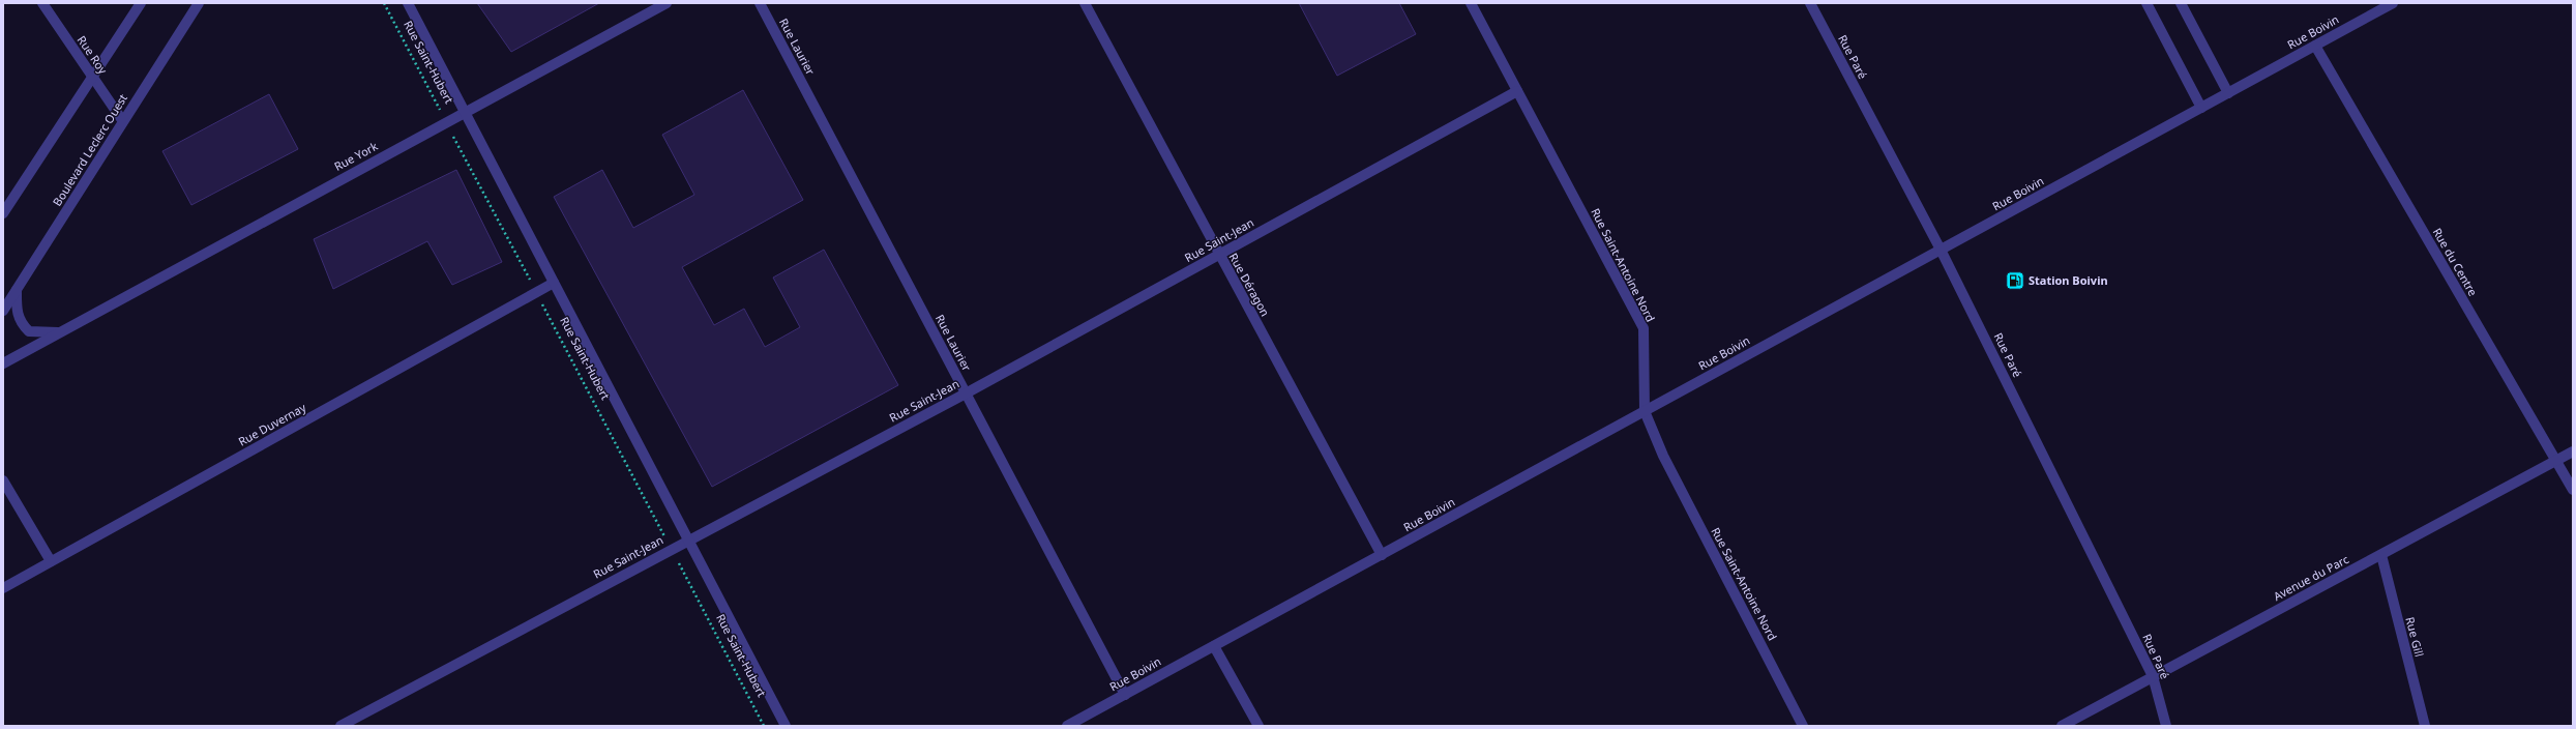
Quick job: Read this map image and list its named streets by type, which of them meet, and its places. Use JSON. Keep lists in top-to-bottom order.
{
  "streets": {
    "street": [
      "Rue Boivin",
      "Rue Laurier",
      "Rue Roy",
      "Rue Paré",
      "Rue Saint-Hubert",
      "Boulevard Leclerc Ouest",
      "Rue York",
      "Rue Saint-Jean",
      "Rue du Centre",
      "Rue Saint-Antoine Nord",
      "Rue Déragon",
      "Rue Duvernay",
      "Avenue du Parc",
      "Rue Gill"
    ]
  },
  "crossings": [
    ["Rue Boivin", "Rue Laurier"],
    ["Rue Boivin", "Rue Paré"],
    ["Rue Boivin", "Rue du Centre"],
    ["Rue Boivin", "Rue Saint-Antoine Nord"],
    ["Rue Boivin", "Rue Déragon"],
    ["Rue Laurier", "Rue Saint-Jean"],
    ["Rue Roy", "Boulevard Leclerc Ouest"],
    ["Rue Paré", "Avenue du Parc"],
    ["Rue Saint-Hubert", "Rue York"],
    ["Rue Saint-Hubert", "Rue Saint-Jean"],
    ["Rue Saint-Hubert", "Rue Duvernay"],
    ["Rue Saint-Jean", "Rue Saint-Antoine Nord"],
    ["Rue Saint-Jean", "Rue Déragon"],
    ["Rue du Centre", "Avenue du Parc"],
    ["Avenue du Parc", "Rue Gill"]
  ],
  "places": {
    "fuel station": ["Station Boivin"]
  }
}
